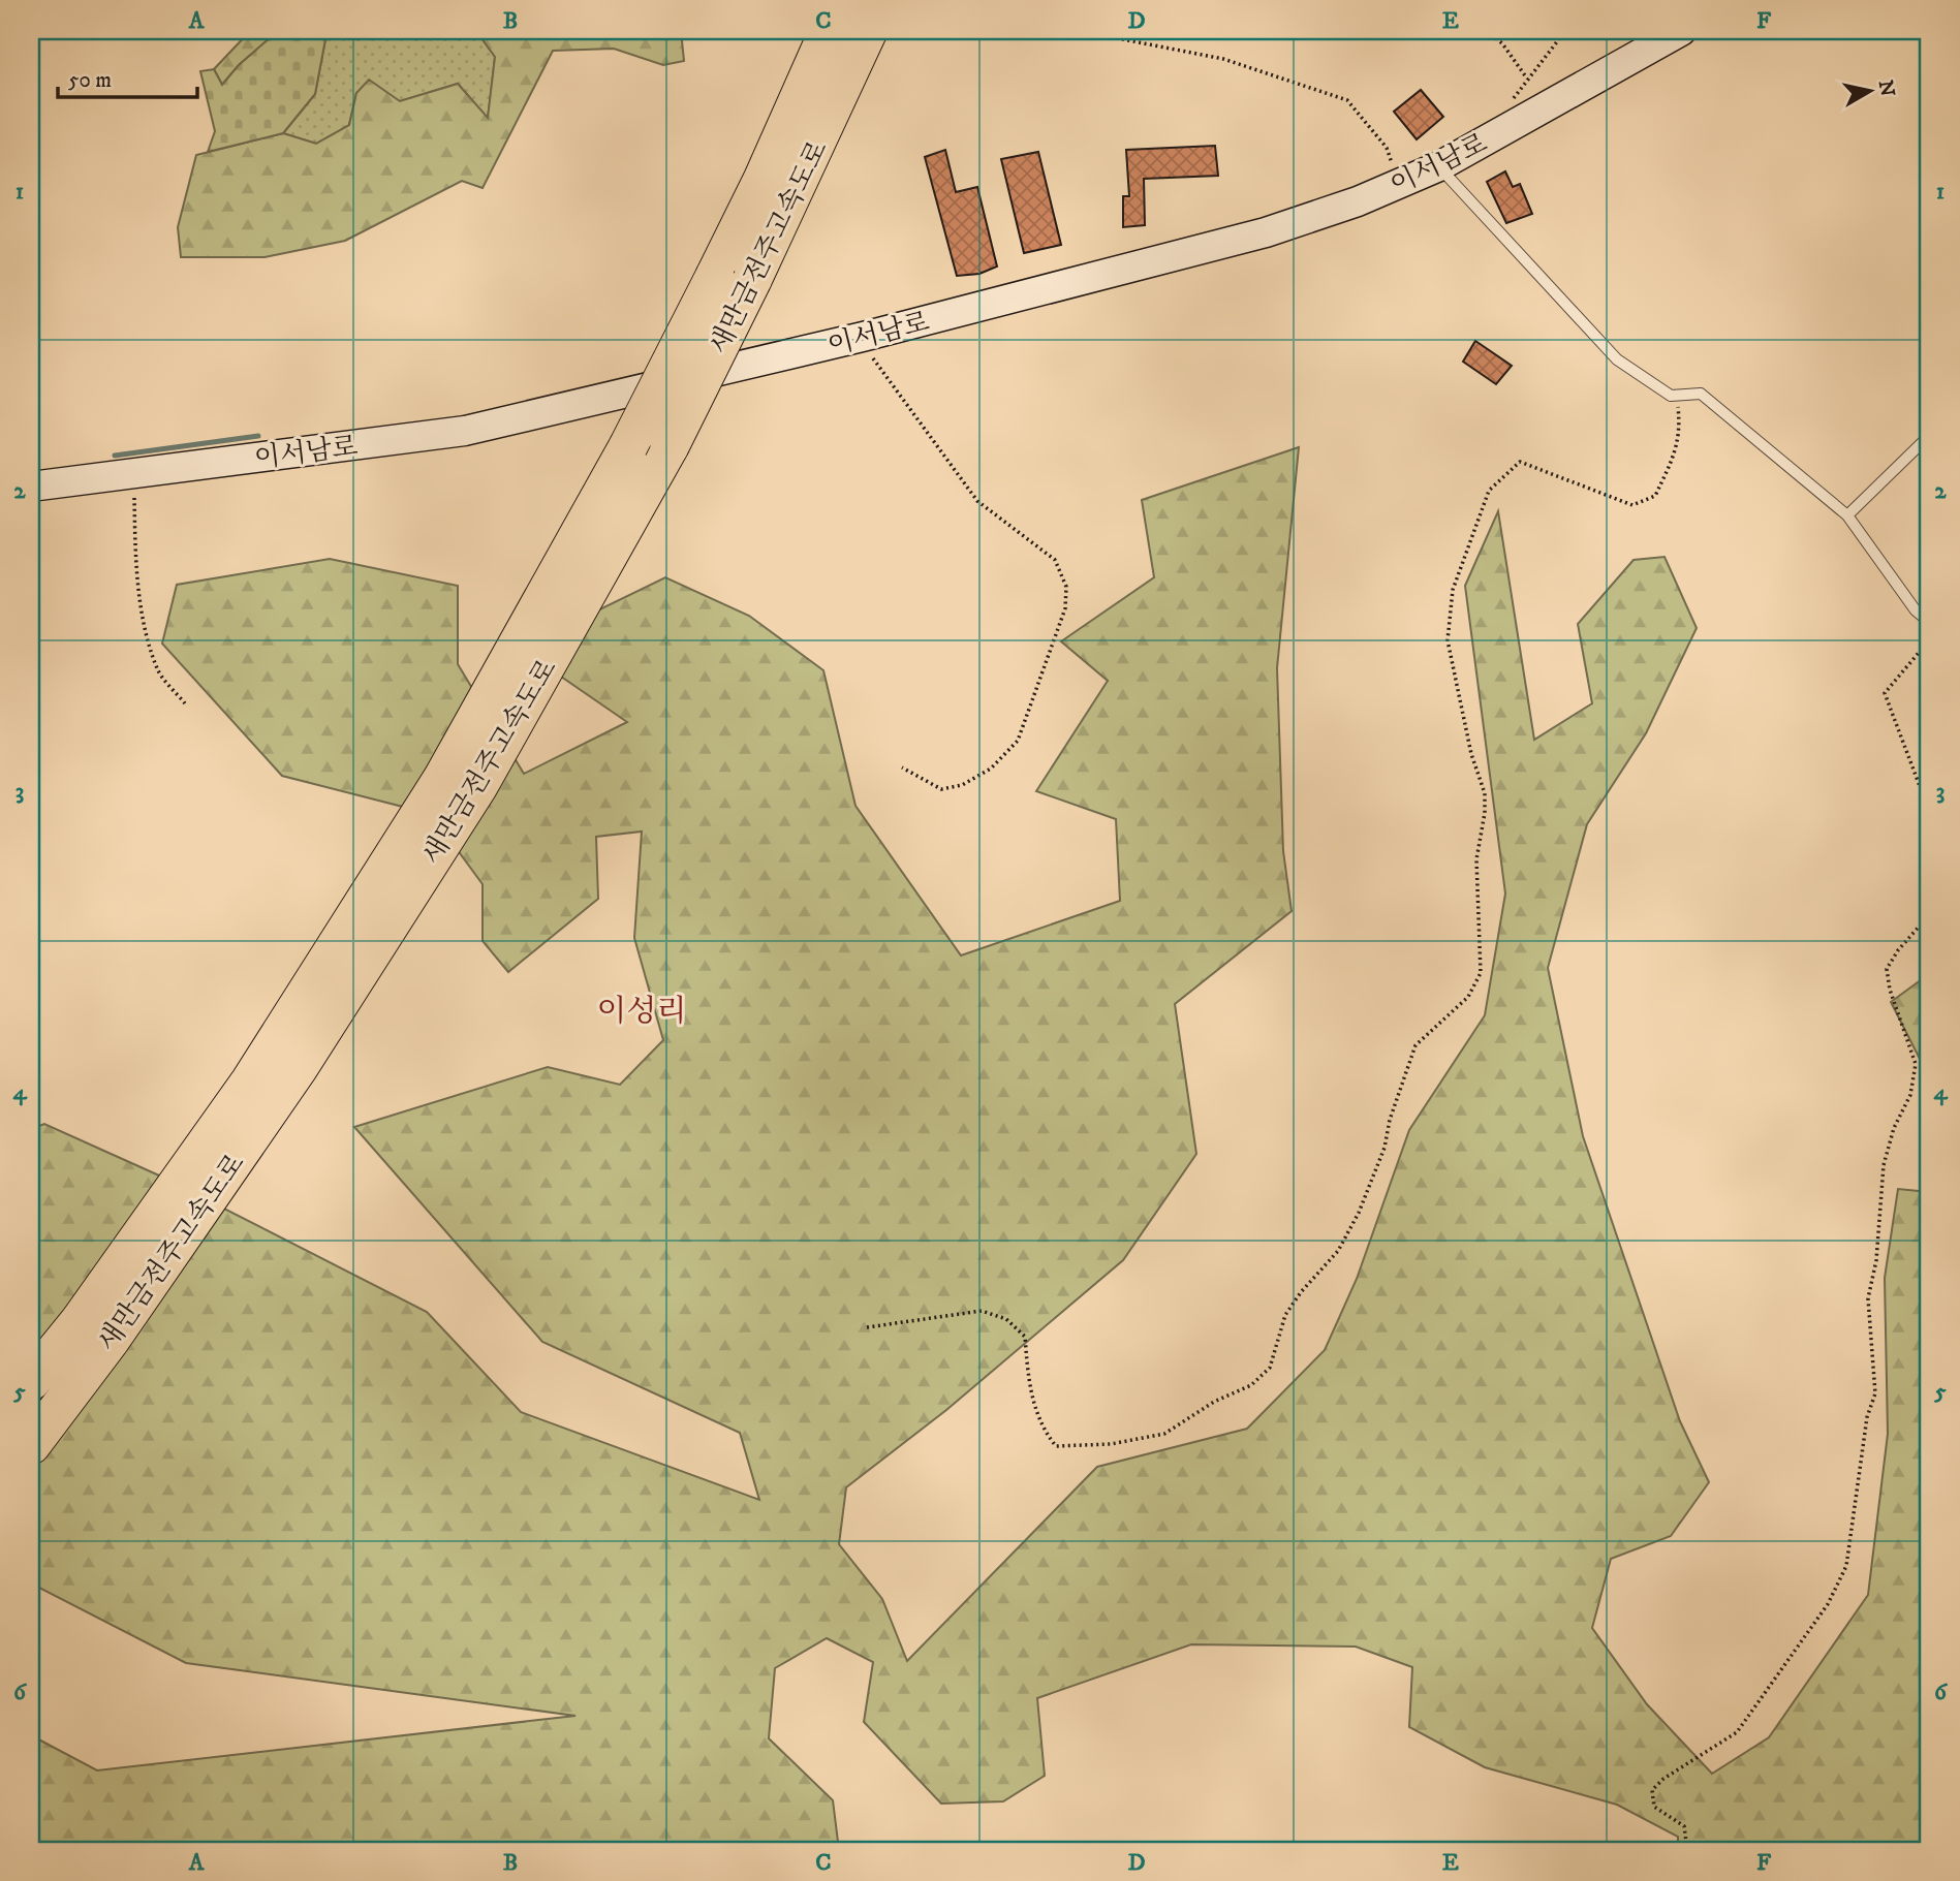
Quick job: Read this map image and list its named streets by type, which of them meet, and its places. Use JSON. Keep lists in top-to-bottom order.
{
  "streets": {
    "highway": ["새만금전주고속도로"],
    "main road": ["이서남로"]
  },
  "districts": ["이성리"],
  "scale_bar": "50 m",
  "north": "right",
  "grid": {
    "columns": [
      "A",
      "B",
      "C",
      "D",
      "E",
      "F"
    ],
    "rows": [
      "1",
      "2",
      "3",
      "4",
      "5",
      "6"
    ]
  }
}
